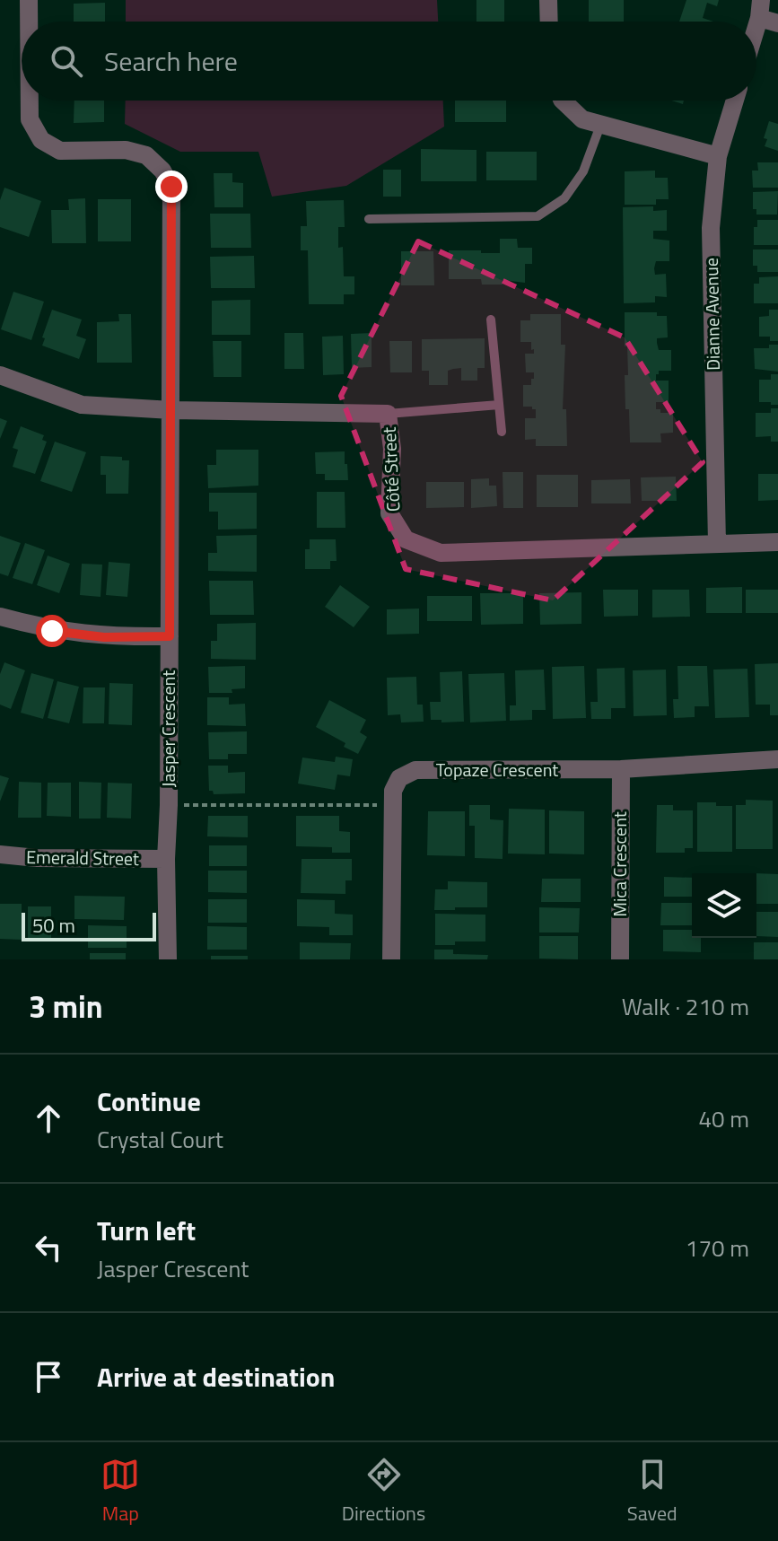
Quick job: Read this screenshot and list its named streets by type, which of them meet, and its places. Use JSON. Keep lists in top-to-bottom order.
{
  "streets": {
    "street": [
      "Dianne Avenue",
      "Côté Street",
      "Jasper Crescent",
      "Topaze Crescent",
      "Emerald Street",
      "Mica Crescent"
    ]
  },
  "crossings": [
    ["Dianne Avenue", "Côté Street"],
    ["Côté Street", "Jasper Crescent"],
    ["Jasper Crescent", "Emerald Street"],
    ["Topaze Crescent", "Mica Crescent"]
  ],
  "scale_bar": "50 m",
  "page": {
    "search": "Search here",
    "scale": "50 m",
    "heading": ["3 min", "Walk · 210 m"],
    "list": [
      ["Continue", "Crystal Court", "40 m"],
      ["Turn left", "Jasper Crescent", "170 m"],
      "Arrive at destination"
    ],
    "nav": ["Map", "Directions", "Saved"]
  }
}
